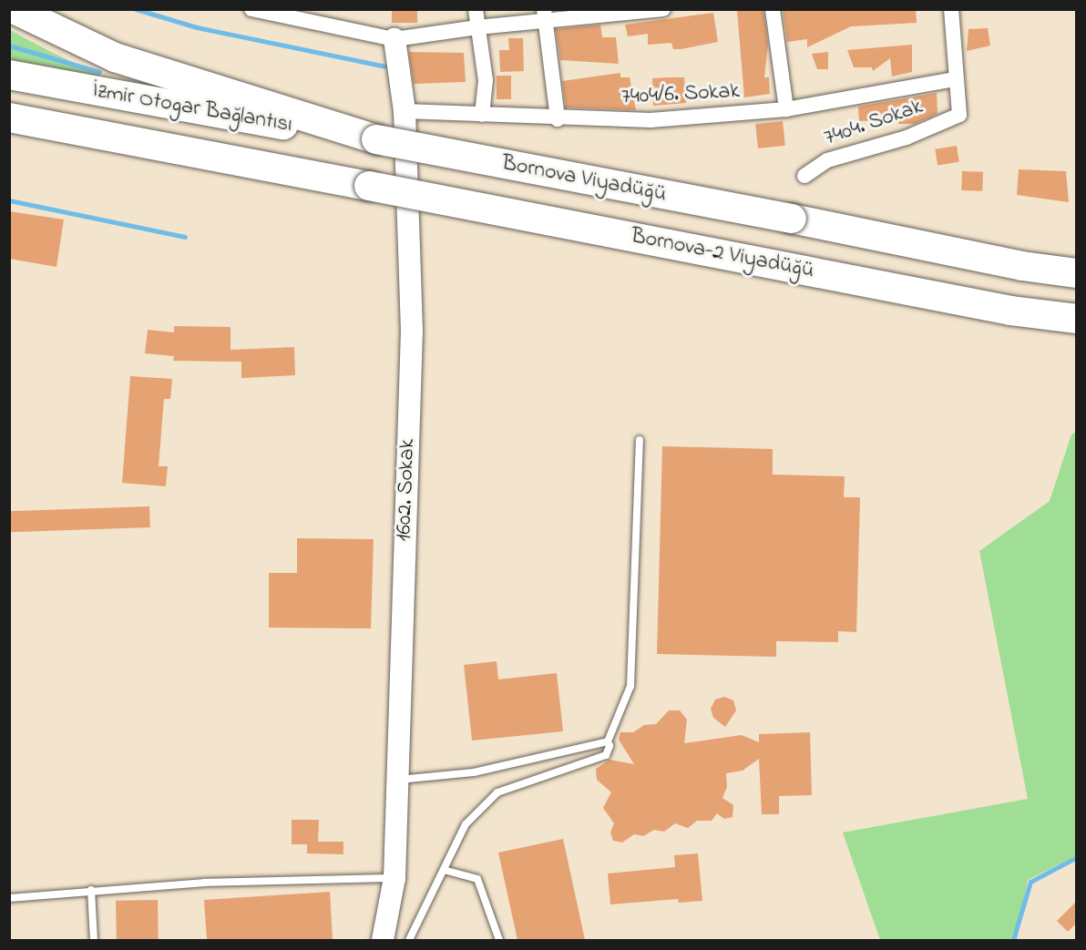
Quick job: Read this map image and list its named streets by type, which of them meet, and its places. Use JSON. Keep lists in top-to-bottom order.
{
  "streets": {
    "highway": ["İzmir Otogar Bağlantısı", "Bornova Viyadüğü", "Bornova-2 Viyadüğü"],
    "street": ["7404/6. Sokak", "7404. Sokak", "1602. Sokak"]
  },
  "crossings": [
    ["7404/6. Sokak", "7404. Sokak"],
    ["7404/6. Sokak", "1602. Sokak"],
    ["İzmir Otogar Bağlantısı", "Bornova Viyadüğü"],
    ["İzmir Otogar Bağlantısı", "Bornova-2 Viyadüğü"]
  ]
}
